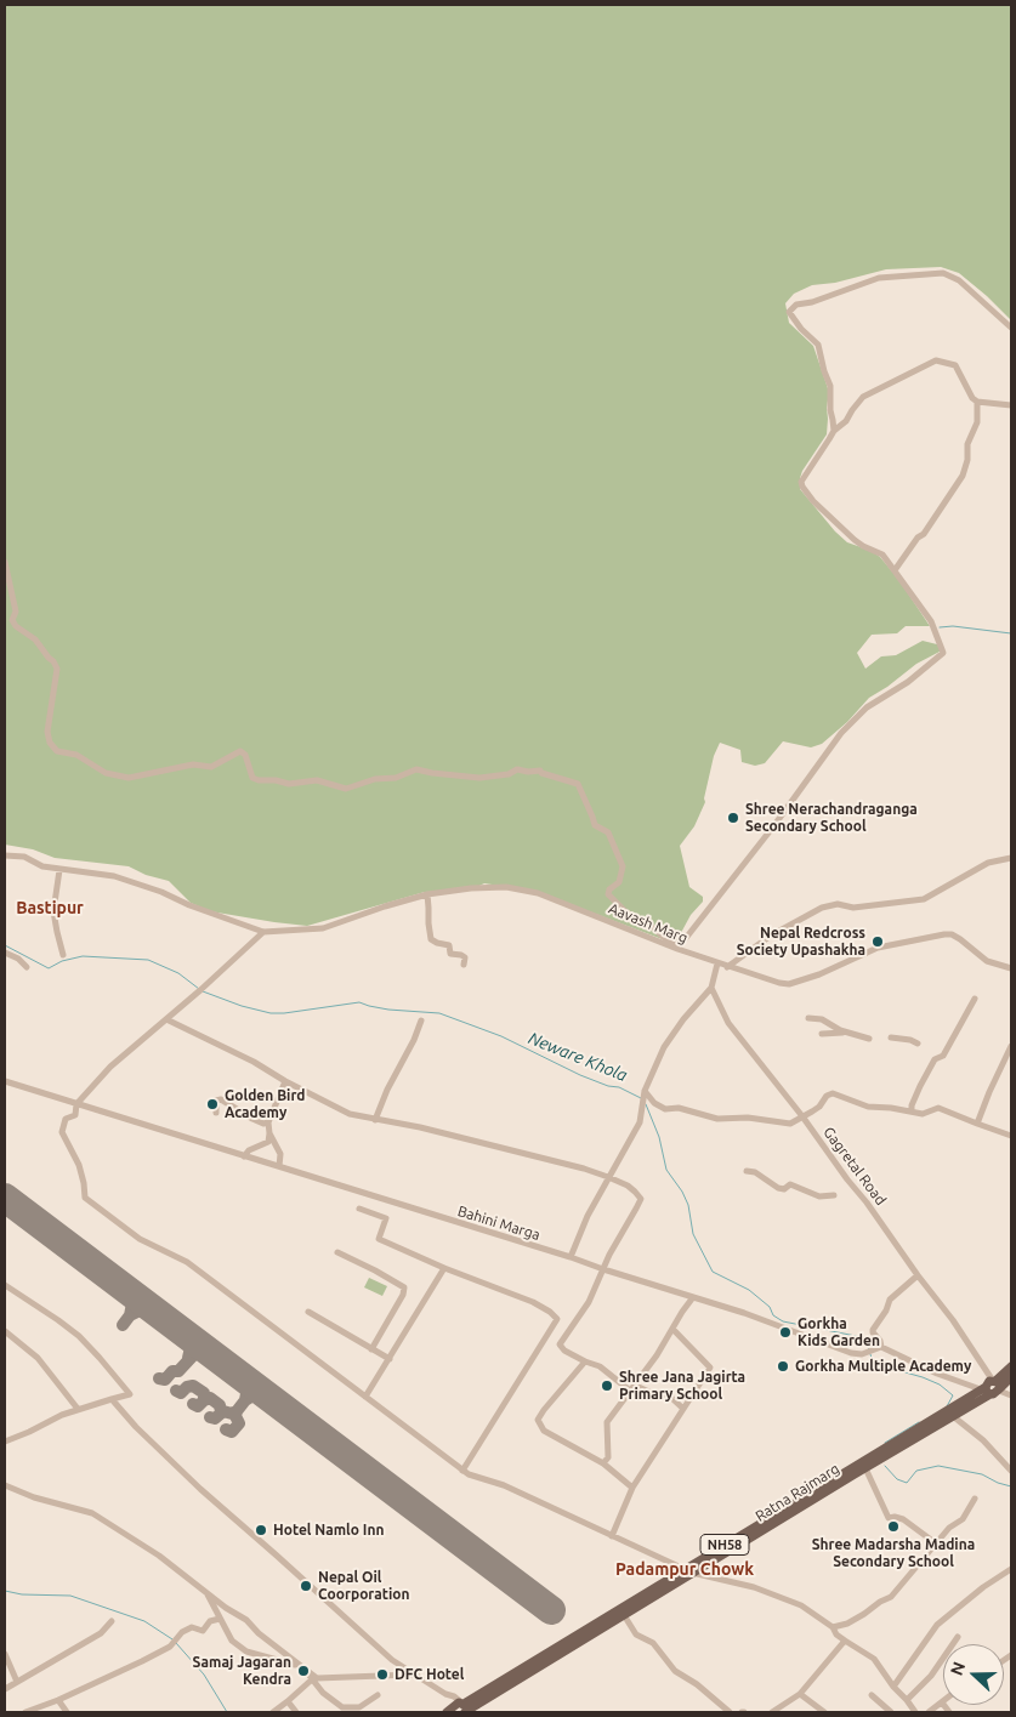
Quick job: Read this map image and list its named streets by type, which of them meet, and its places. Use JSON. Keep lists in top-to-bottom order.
{
  "streets": {
    "main road": ["Ratna Rajmarg", "NH58"],
    "street": ["Aavash Marg", "Gagretal Road", "Bahini Marga"]
  },
  "crossings": [
    ["Gagretal Road", "Ratna Rajmarg"]
  ],
  "districts": ["Bastipur", "Padampur Chowk"],
  "water": ["Neware Khola"],
  "places": [
    "Shree Nerachandraganga Secondary School",
    "Nepal Redcross Society Upashakha",
    "Golden Bird Academy",
    "Gorkha Kids Garden",
    "Gorkha Multiple Academy",
    "Shree Jana Jagirta Primary School",
    "Shree Madarsha Madina Secondary School",
    "Hotel Namlo Inn",
    "Nepal Oil Coorporation",
    "Samaj Jagaran Kendra",
    "DFC Hotel"
  ],
  "north": "left"
}
